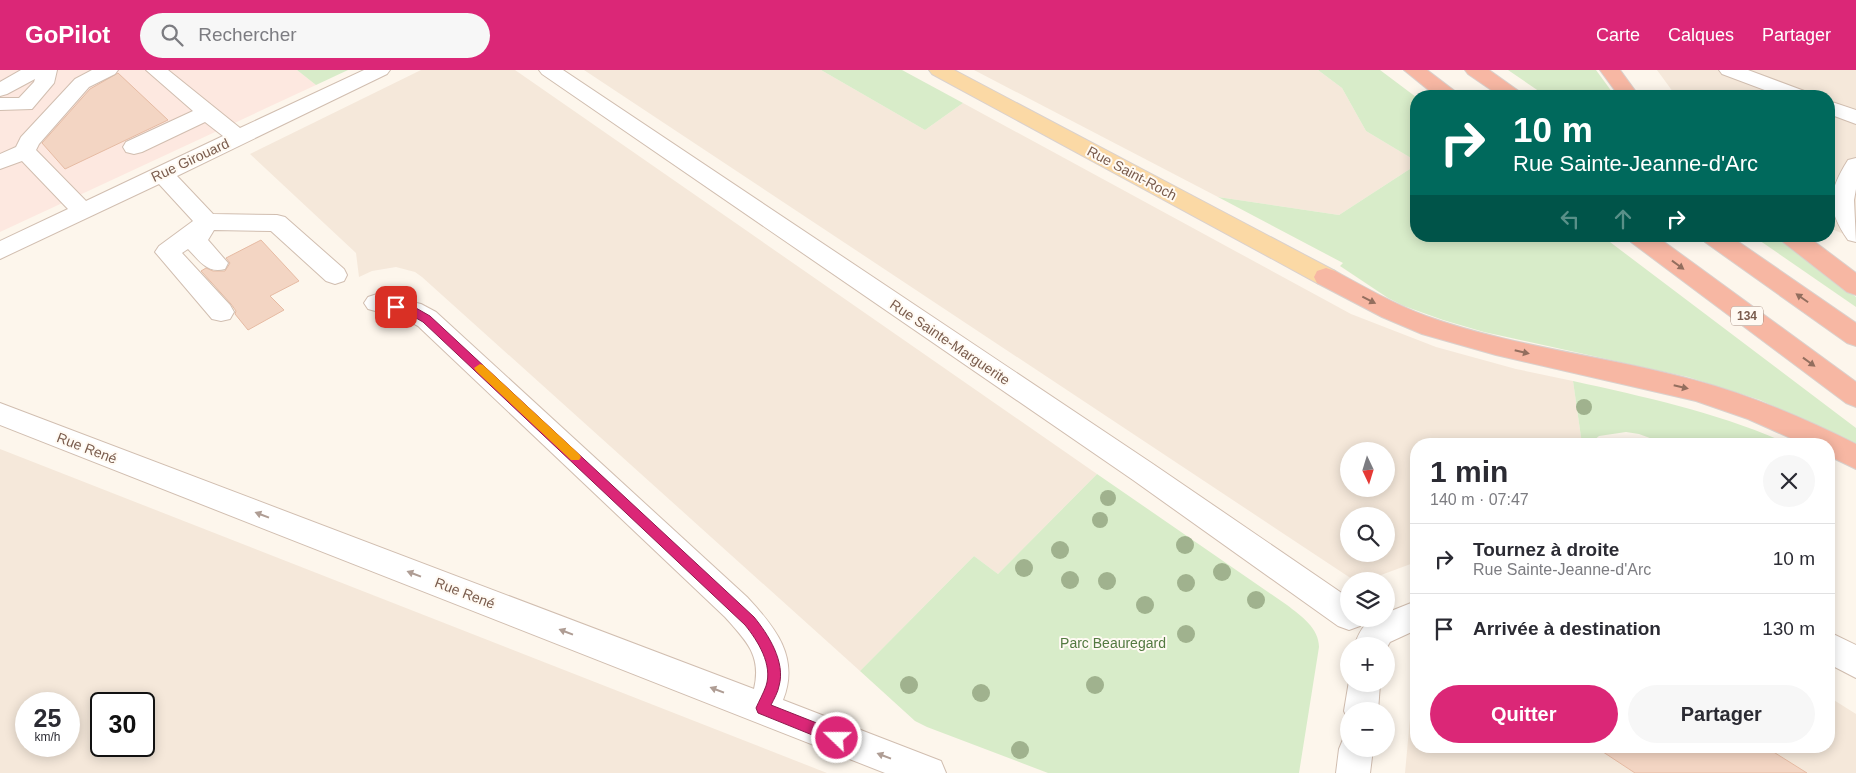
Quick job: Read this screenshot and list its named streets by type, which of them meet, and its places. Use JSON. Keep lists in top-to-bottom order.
{
  "streets": {
    "highway": ["134"],
    "main road": ["Rue Saint-Roch"],
    "street": ["Rue Girouard", "Rue Sainte-Marguerite", "Rue René"]
  },
  "one_way": ["Rue René"],
  "parks": ["Parc Beauregard"],
  "north": "bottom",
  "page": {
    "header": "GoPilot",
    "search": "Rechercher",
    "nav": ["Carte", "Calques", "Partager"],
    "turn": ["10 m", "Rue Sainte-Jeanne-d'Arc"],
    "heading": ["1 min", "140 m · 07:47"],
    "map_buttons": ["+", "−"],
    "list": [
      {
        "name": "Tournez à droite",
        "note": "Rue Sainte-Jeanne-d'Arc",
        "value": "10 m"
      },
      {
        "name": "Arrivée à destination",
        "value": "130 m"
      }
    ],
    "buttons": ["Quitter", "Partager"],
    "speed": "25 km/h",
    "limit": "30"
  }
}
